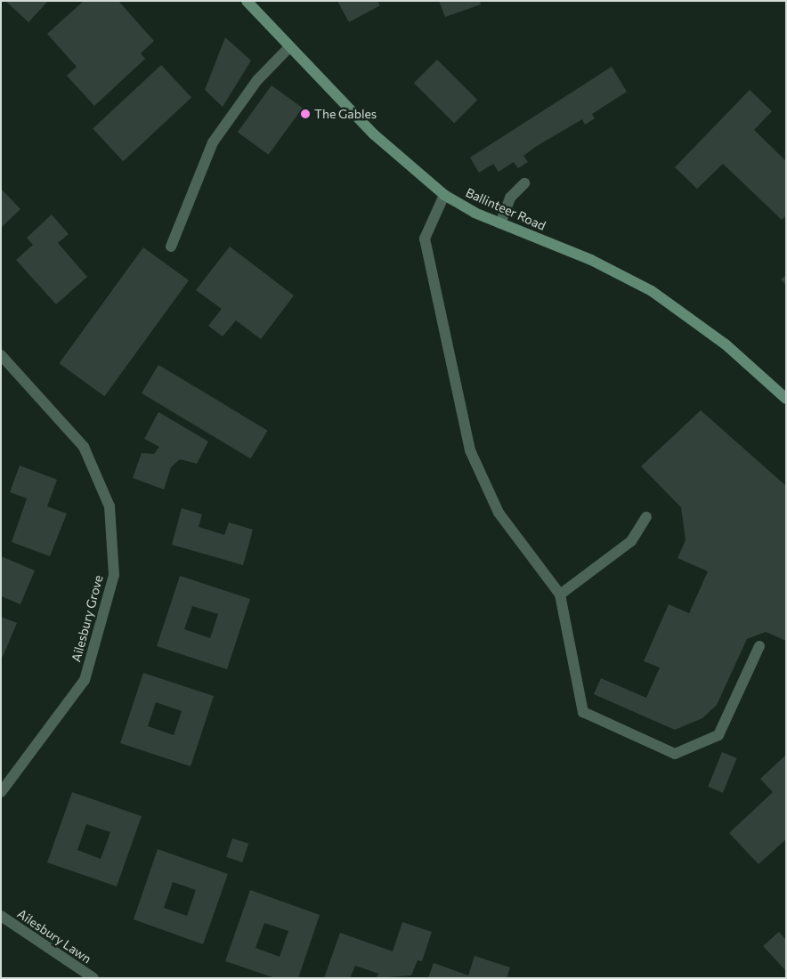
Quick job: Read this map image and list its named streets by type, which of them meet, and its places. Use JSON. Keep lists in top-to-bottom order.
{
  "streets": {
    "street": ["Ballinteer Road", "Ailesbury Grove", "Ailesbury Lawn"]
  },
  "places": ["The Gables"]
}
